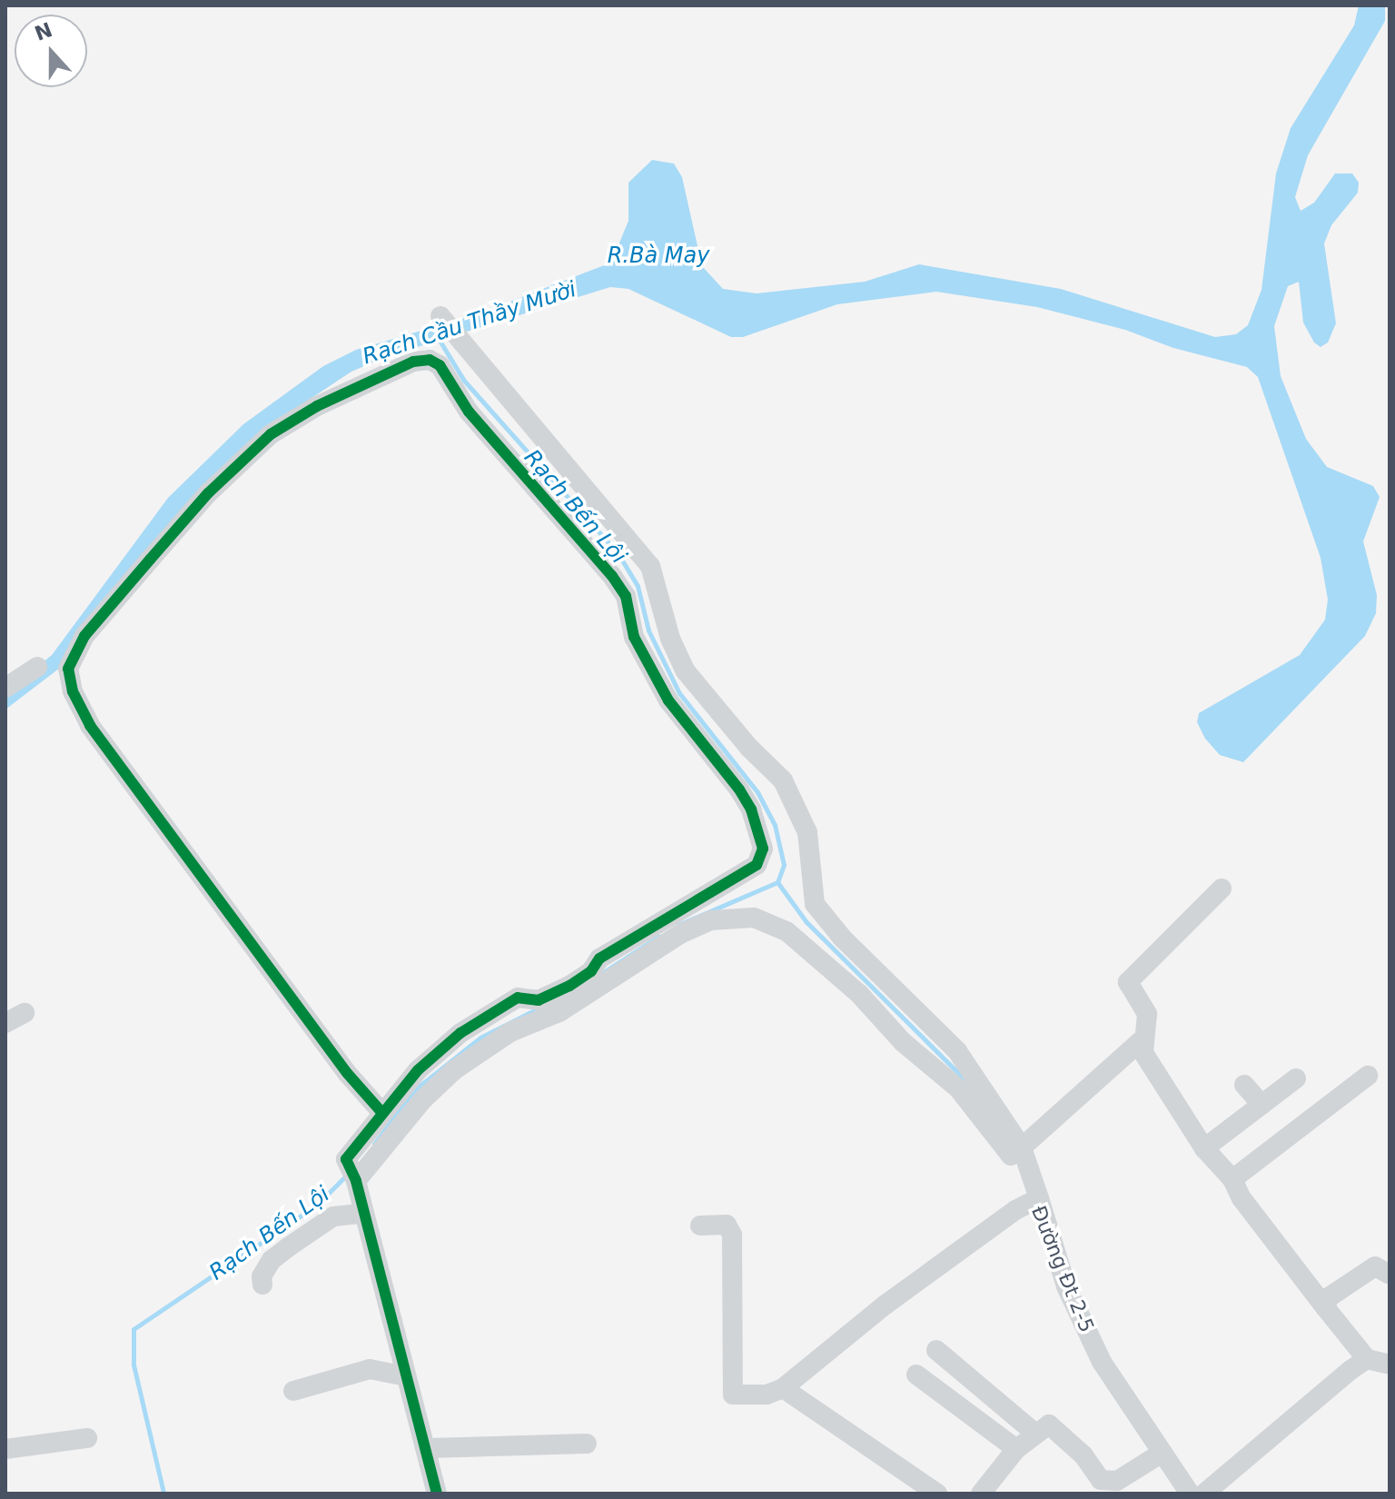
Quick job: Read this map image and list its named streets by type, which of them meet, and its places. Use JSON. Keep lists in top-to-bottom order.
{
  "streets": {
    "street": ["Đường Đt 2-5"]
  },
  "water": ["R.Bà May", "Rạch Cầu Thầy Mười", "Rạch Bến Lội"],
  "north": "top"
}
